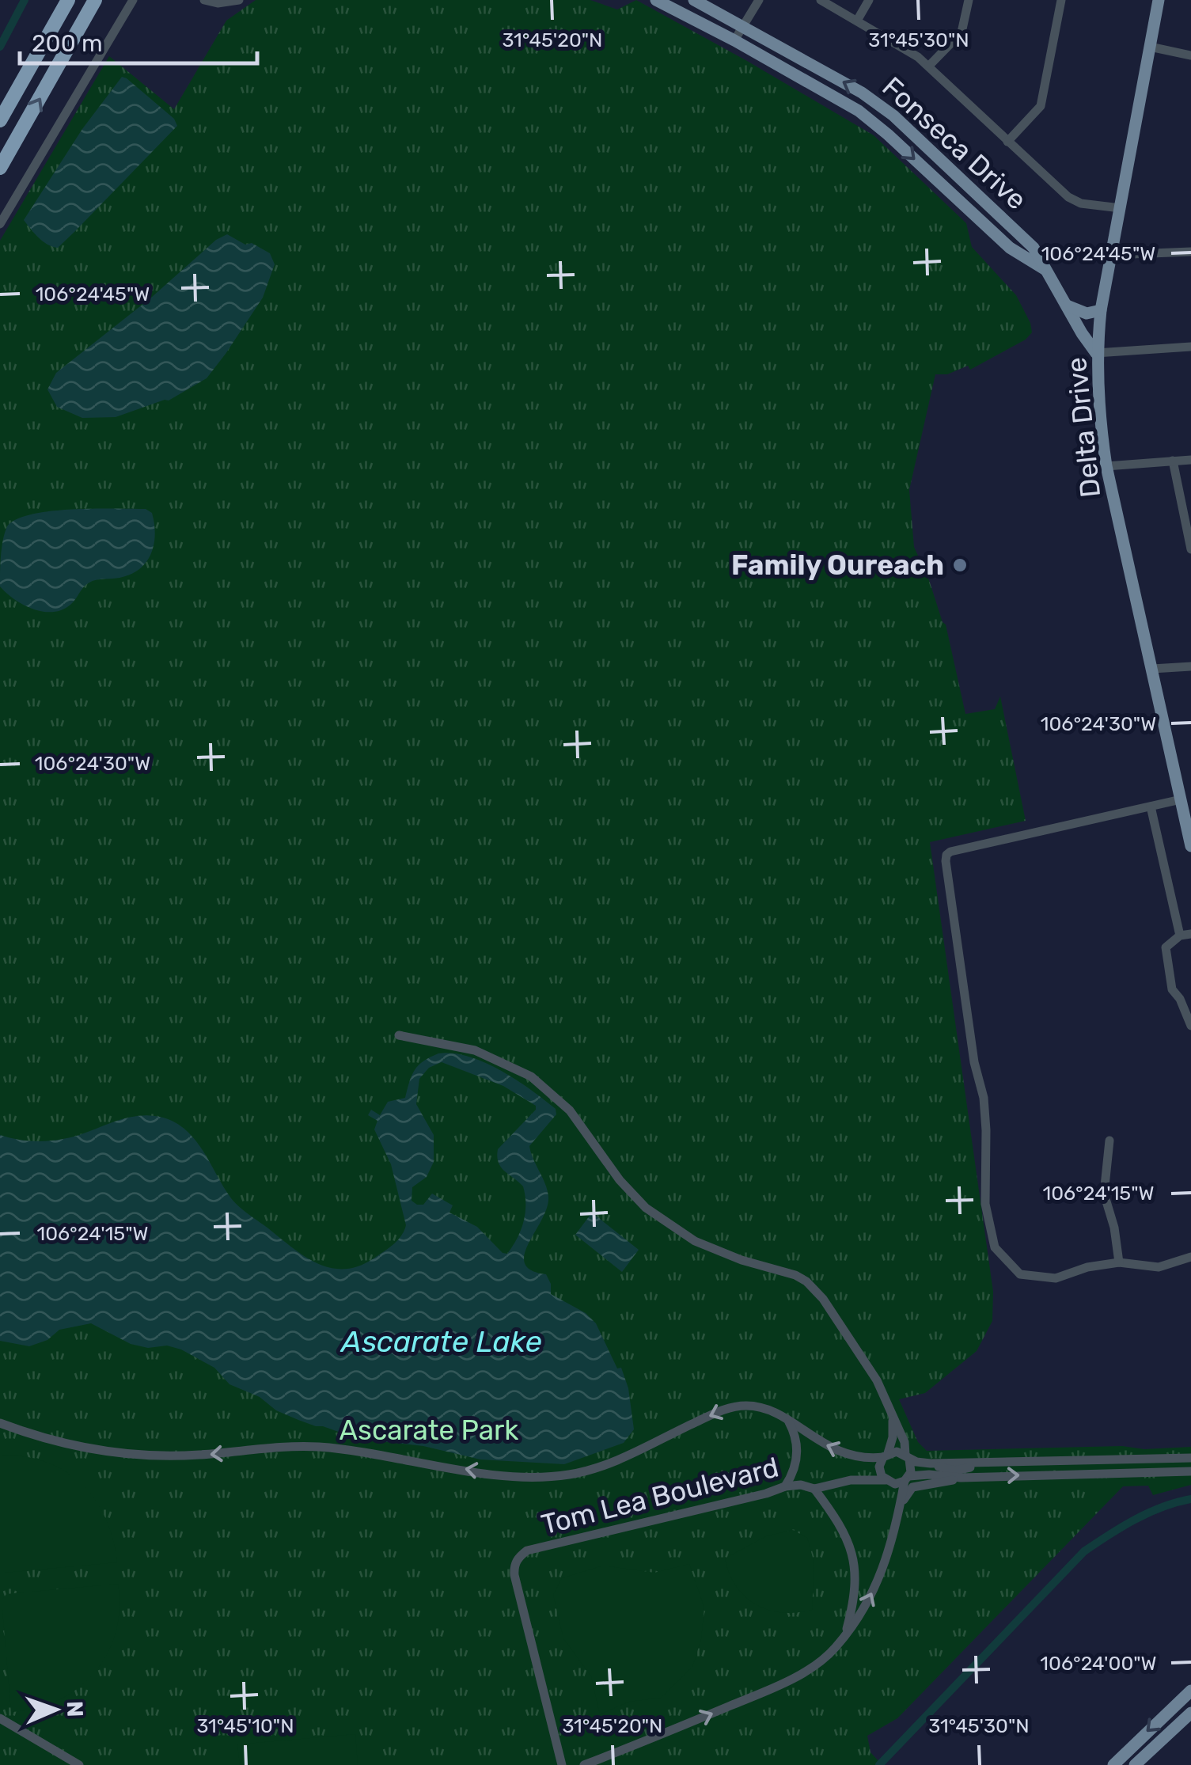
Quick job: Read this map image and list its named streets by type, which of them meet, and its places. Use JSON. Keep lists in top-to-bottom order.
{
  "streets": {
    "main road": ["Fonseca Drive", "Delta Drive"],
    "street": ["Tom Lea Boulevard"]
  },
  "crossings": [
    ["Fonseca Drive", "Delta Drive"]
  ],
  "water": ["Ascarate Lake"],
  "parks": ["Ascarate Park"],
  "places": ["Family Oureach"],
  "scale_bar": "200 m",
  "north": "right",
  "coordinates": [
    "31°45'20\"N",
    "31°45'30\"N",
    "106°24'45\"W",
    "106°24'30\"W",
    "106°24'15\"W",
    "106°24'00\"W",
    "31°45'10\"N"
  ]
}
